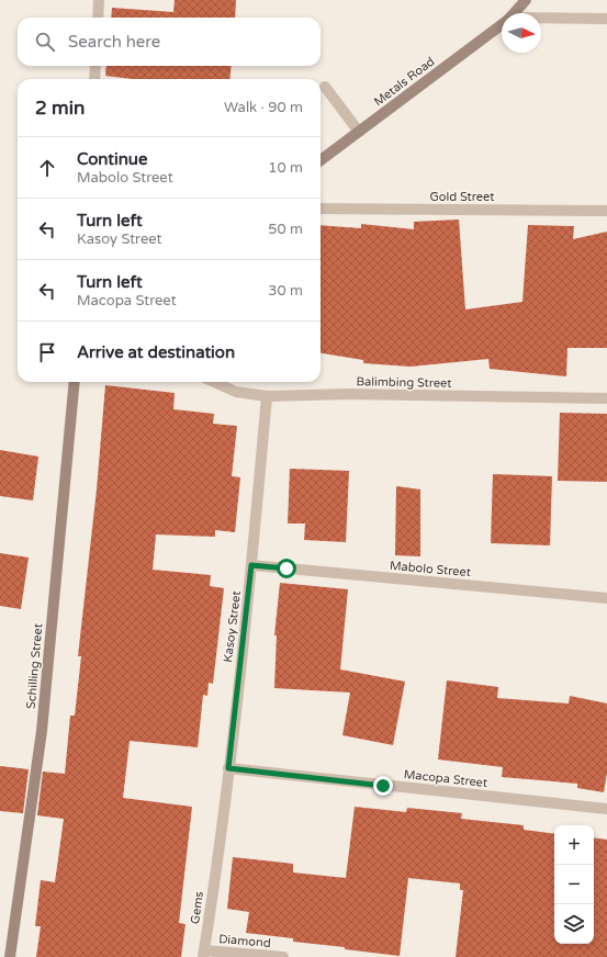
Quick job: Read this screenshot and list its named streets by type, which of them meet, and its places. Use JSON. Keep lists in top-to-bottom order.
{
  "streets": {
    "street": [
      "Metals Road",
      "Gold Street",
      "Balimbing Street",
      "Mabolo Street",
      "Kasoy Street",
      "Schilling Street",
      "Macopa Street",
      "Gems",
      "Diamond"
    ]
  },
  "crossings": [
    ["Balimbing Street", "Kasoy Street"],
    ["Mabolo Street", "Kasoy Street"],
    ["Kasoy Street", "Macopa Street"],
    ["Kasoy Street", "Gems"],
    ["Gems", "Diamond"]
  ],
  "north": "right",
  "page": {
    "search": "Search here",
    "heading": ["2 min", "Walk · 90 m"],
    "list": [
      ["Continue", "Mabolo Street", "10 m"],
      ["Turn left", "Kasoy Street", "50 m"],
      ["Turn left", "Macopa Street", "30 m"],
      "Arrive at destination"
    ],
    "map_buttons": ["+", "−"]
  }
}
